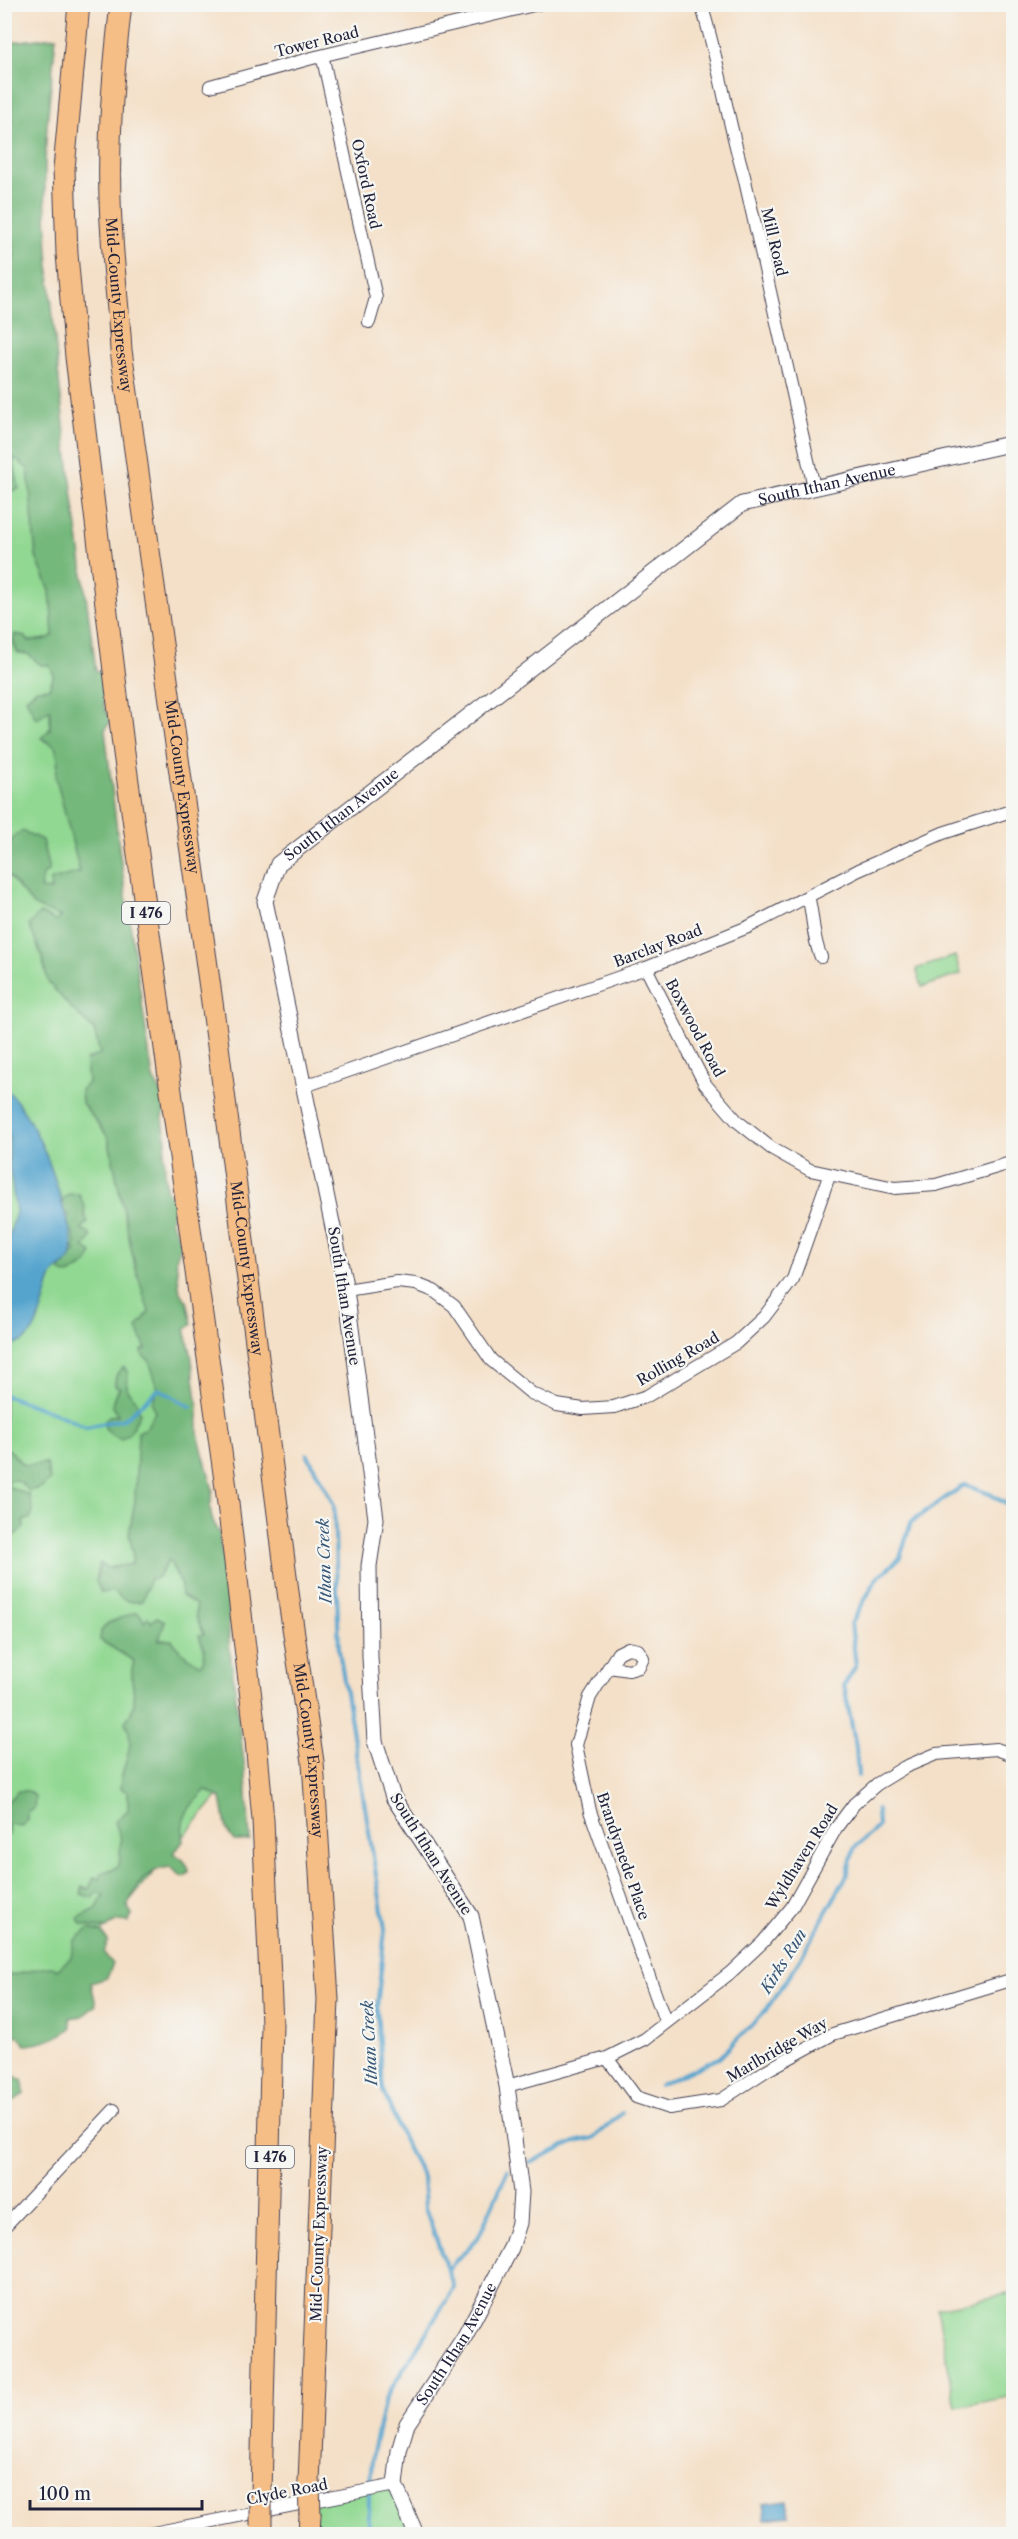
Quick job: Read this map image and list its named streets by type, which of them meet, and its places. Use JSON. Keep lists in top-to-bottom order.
{
  "streets": {
    "highway": ["Mid-County Expressway", "I 476"],
    "street": [
      "Tower Road",
      "Oxford Road",
      "Mill Road",
      "South Ithan Avenue",
      "Barclay Road",
      "Boxwood Road",
      "Rolling Road",
      "Brandymede Place",
      "Wyldhaven Road",
      "Marlbridge Way",
      "Clyde Road"
    ]
  },
  "crossings": [
    ["Tower Road", "Oxford Road"],
    ["Mill Road", "South Ithan Avenue"],
    ["South Ithan Avenue", "Barclay Road"],
    ["South Ithan Avenue", "Rolling Road"],
    ["South Ithan Avenue", "Wyldhaven Road"],
    ["South Ithan Avenue", "Clyde Road"],
    ["Barclay Road", "Boxwood Road"],
    ["Boxwood Road", "Rolling Road"],
    ["Brandymede Place", "Wyldhaven Road"],
    ["Wyldhaven Road", "Marlbridge Way"]
  ],
  "water": ["Ithan Creek", "Kirks Run"],
  "scale_bar": "100 m"
}
